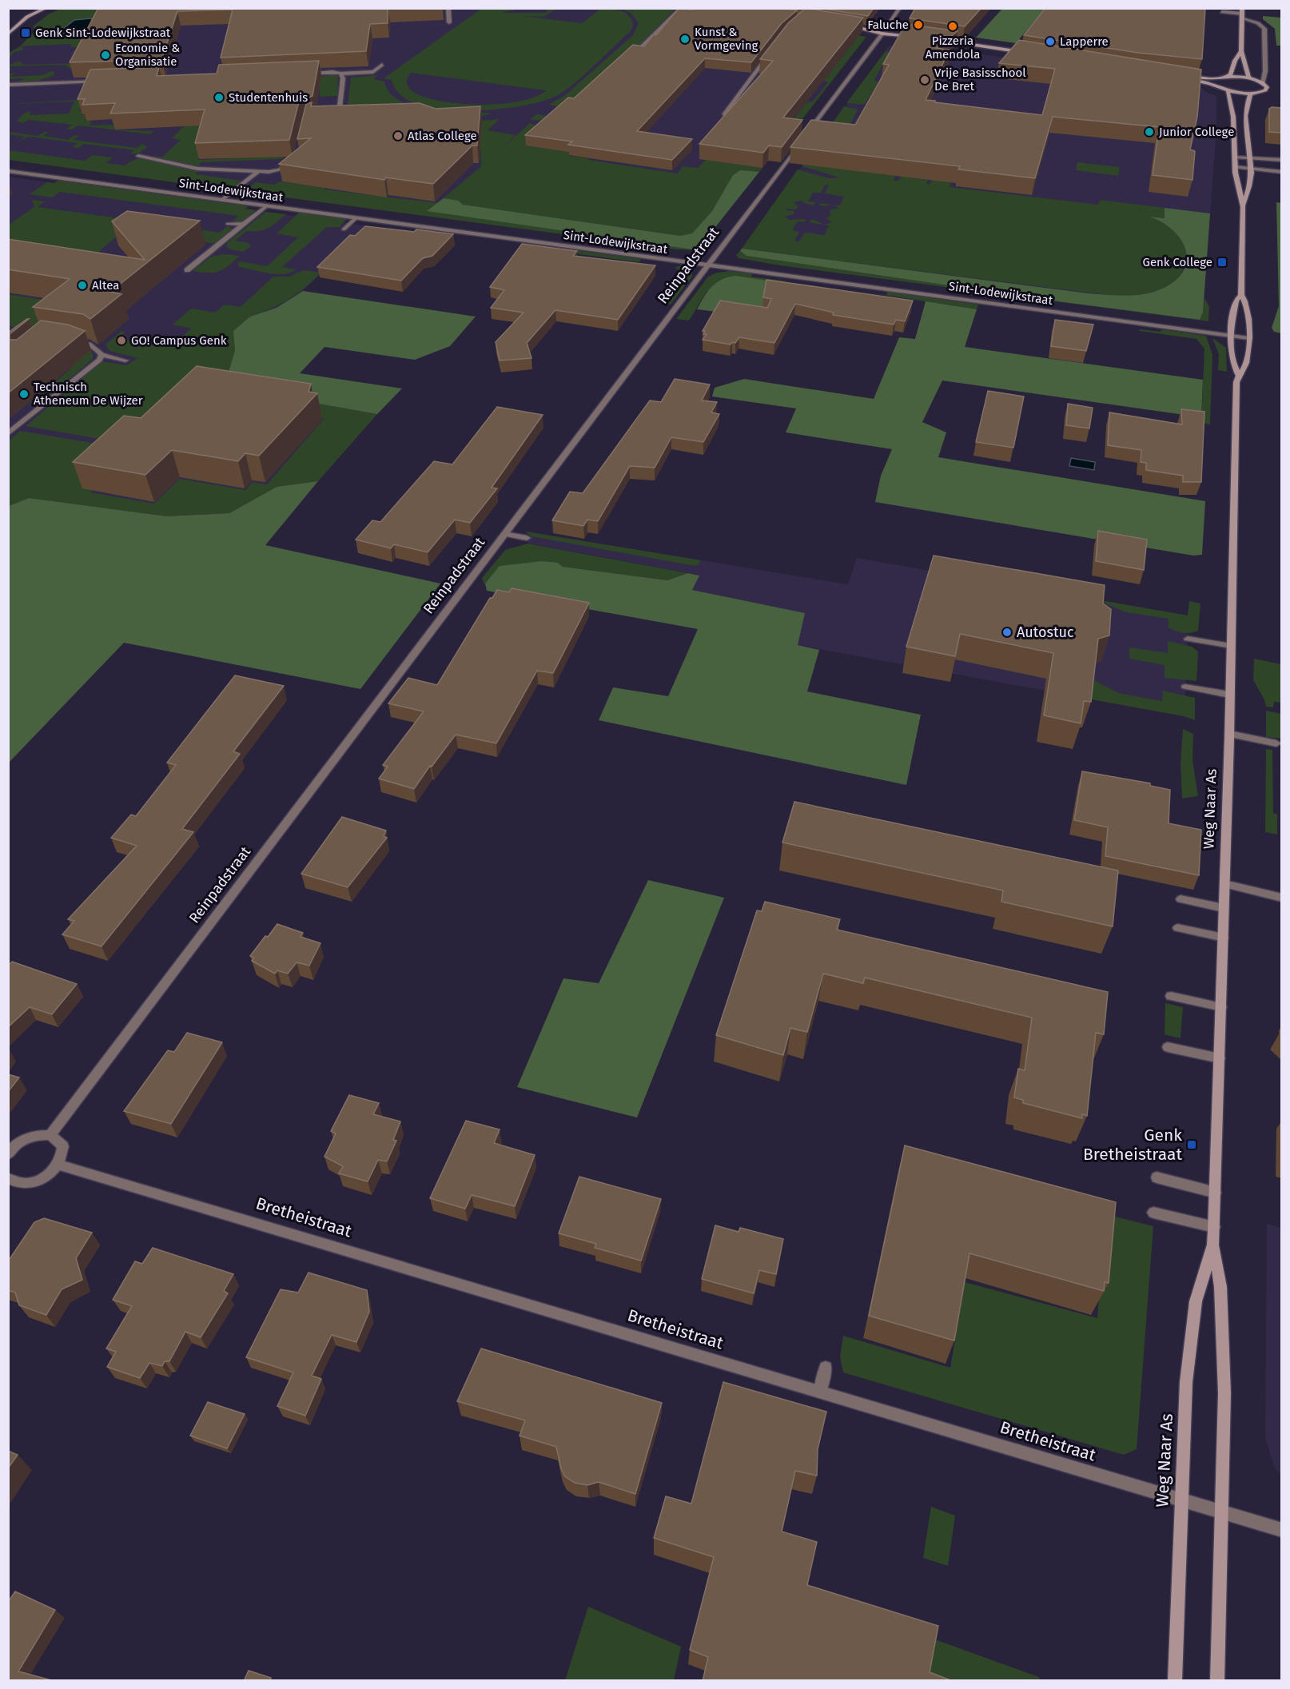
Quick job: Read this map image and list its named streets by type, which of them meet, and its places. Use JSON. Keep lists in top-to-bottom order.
{
  "streets": {
    "main road": ["Weg Naar As"],
    "street": ["Sint-Lodewijkstraat", "Reinpadstraat", "Bretheistraat"]
  },
  "crossings": [
    ["Sint-Lodewijkstraat", "Reinpadstraat"],
    ["Sint-Lodewijkstraat", "Weg Naar As"],
    ["Weg Naar As", "Bretheistraat"]
  ],
  "places": {
    "other": [
      "Faluche",
      "Pizzeria Amendola",
      "Kunst & Vormgeving",
      "Lapperre",
      "Economie & Organisatie",
      "Vrije Basisschool De Bret",
      "Studentenhuis",
      "Junior College",
      "Atlas College",
      "Altea",
      "GO! Campus Genk",
      "Technisch Atheneum De Wijzer",
      "Autostuc"
    ],
    "transit": ["Genk Sint-Lodewijkstraat", "Genk College", "Genk Bretheistraat"]
  }
}
